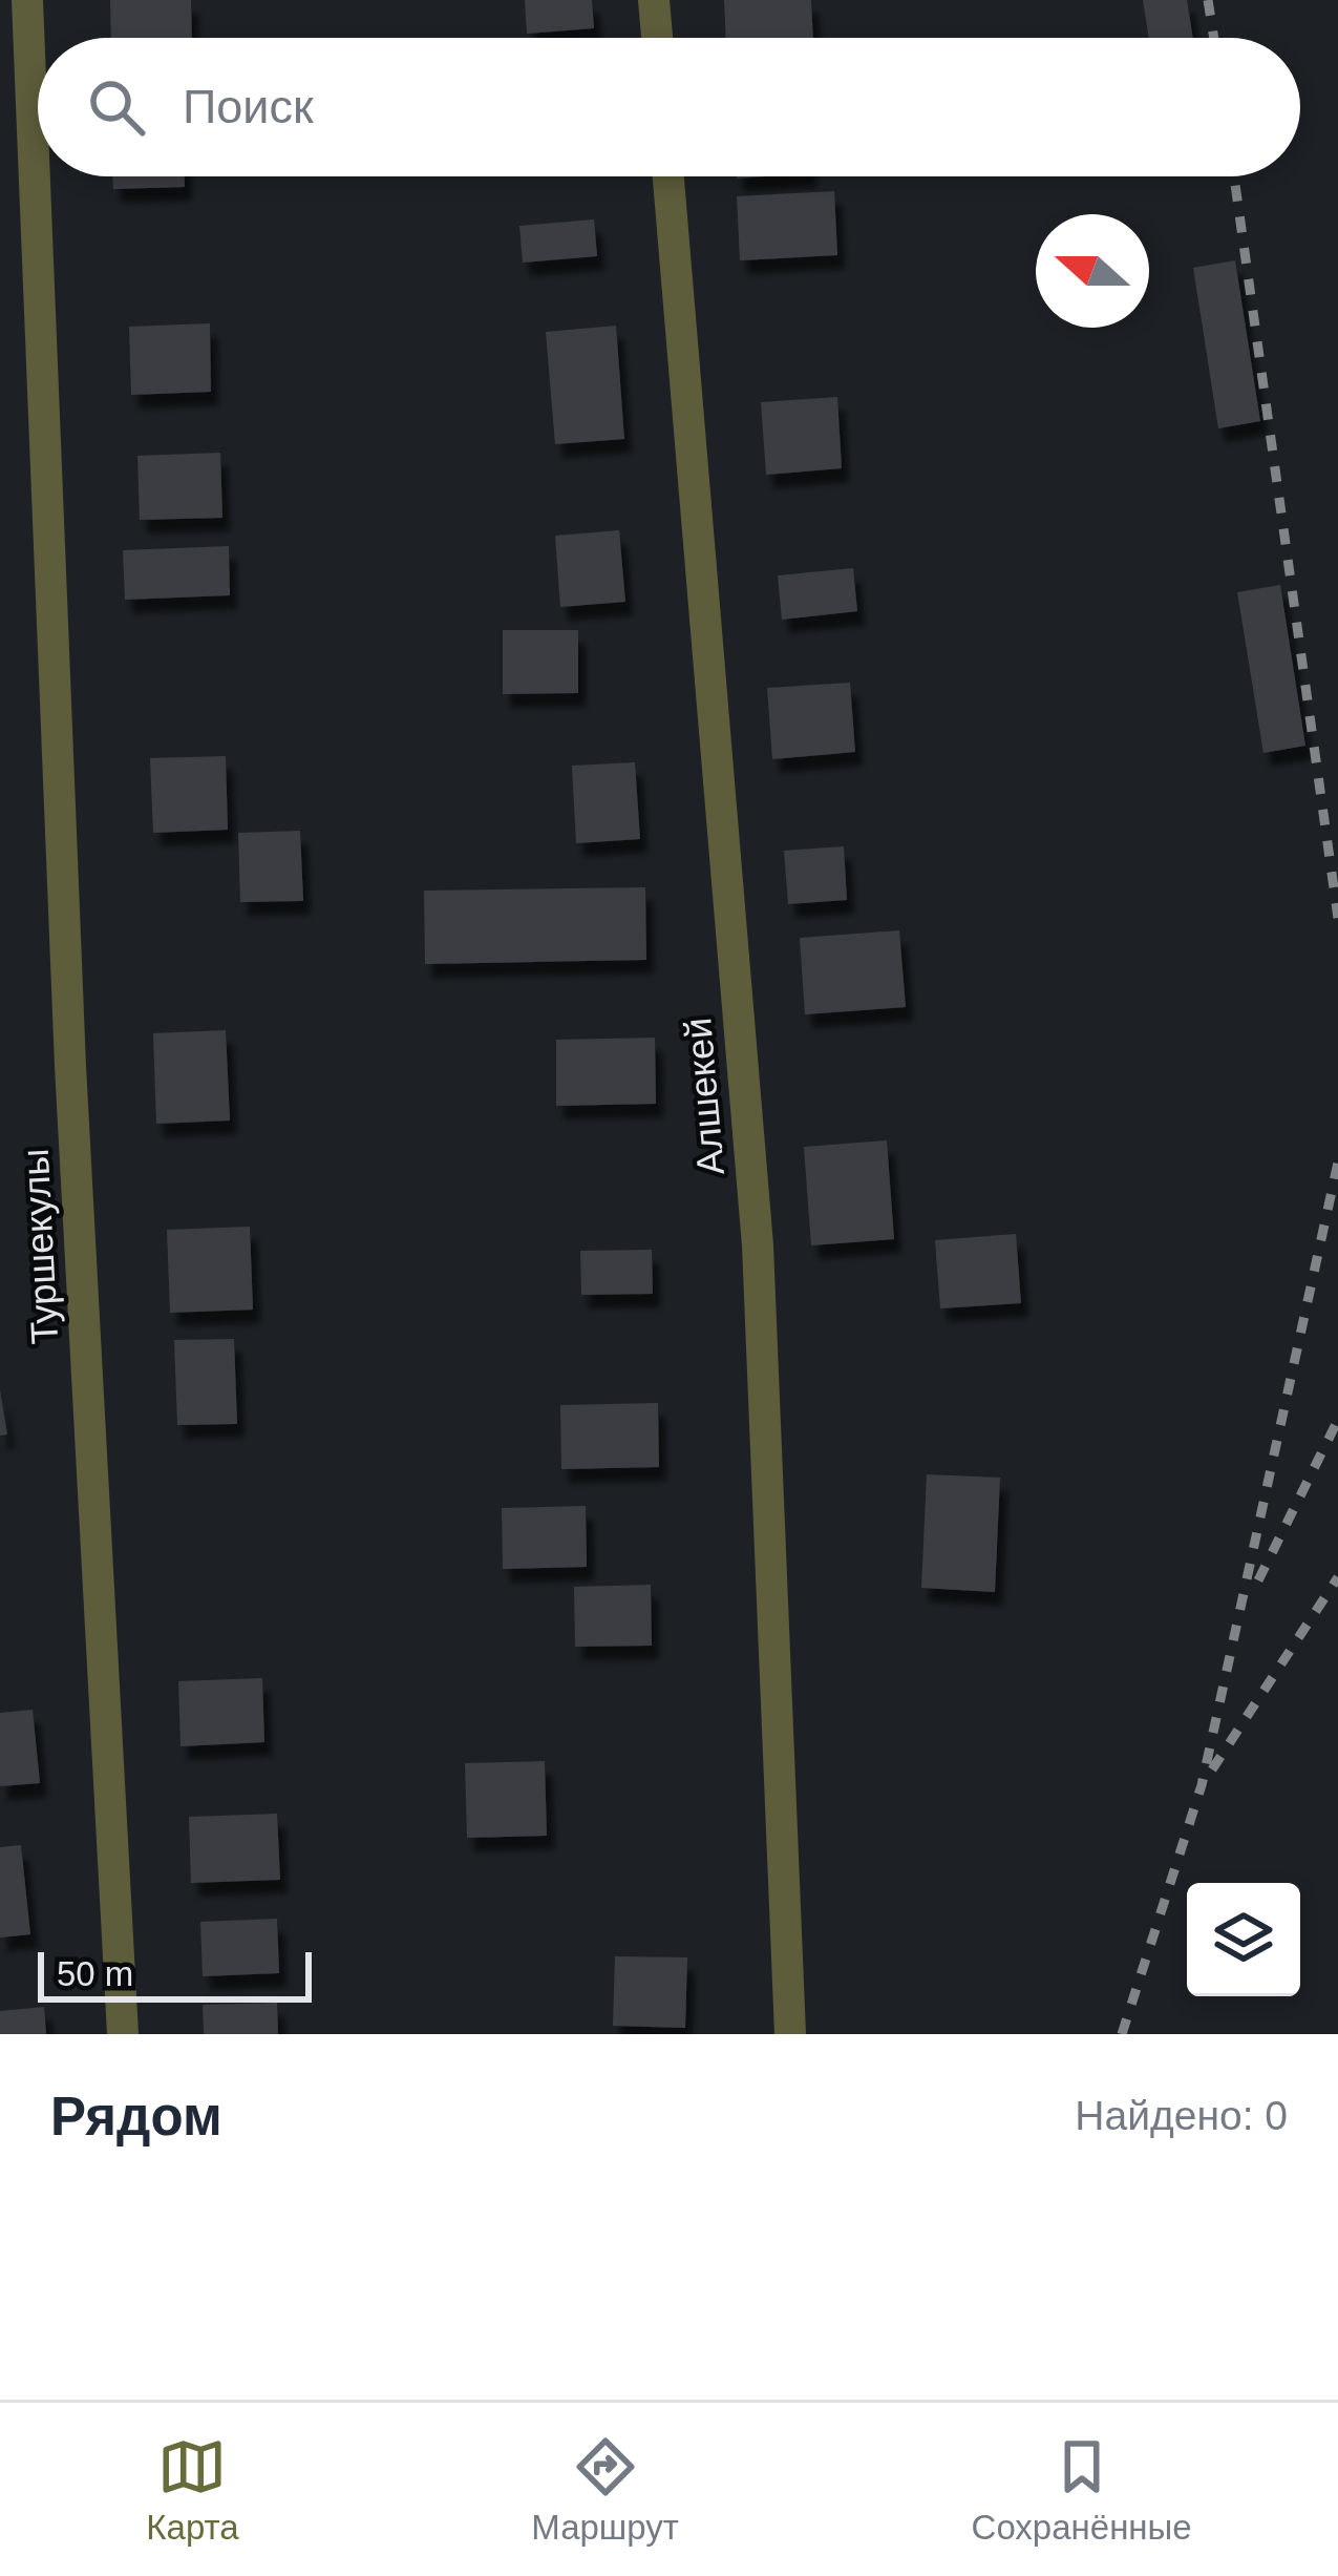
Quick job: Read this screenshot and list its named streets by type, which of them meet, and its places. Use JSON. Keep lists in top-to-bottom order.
{
  "streets": {
    "street": ["Алшекей", "Туршекулы"]
  },
  "scale_bar": "50 m",
  "north": "left",
  "page": {
    "search": "Поиск",
    "scale": "50 m",
    "heading": ["Рядом", "Найдено: 0"],
    "nav": ["Карта", "Маршрут", "Сохранённые"]
  }
}
